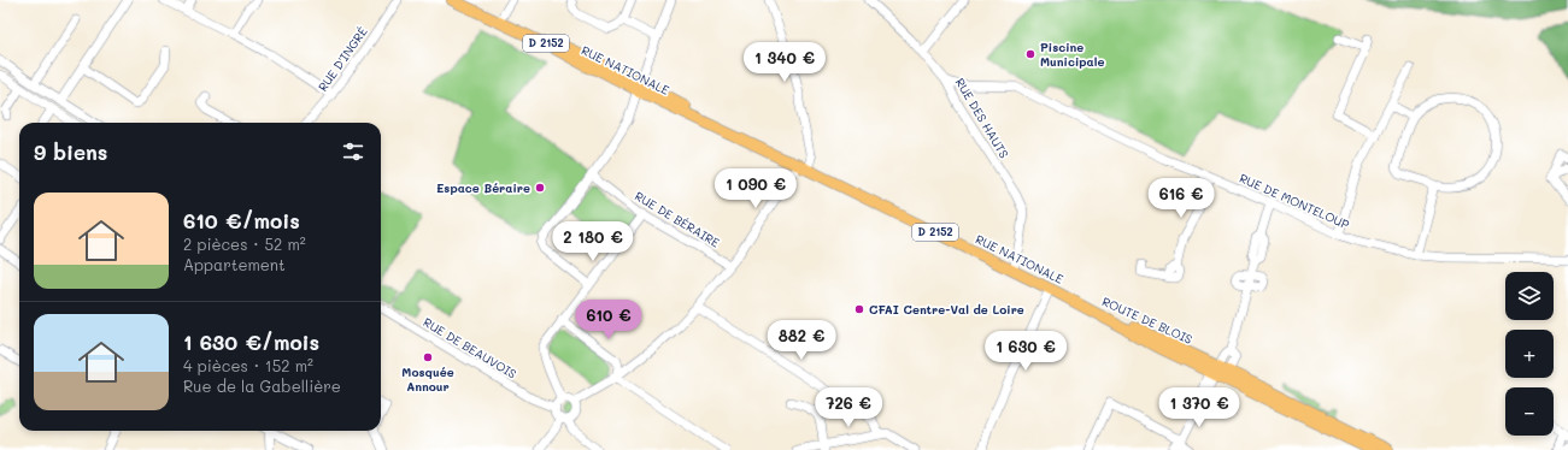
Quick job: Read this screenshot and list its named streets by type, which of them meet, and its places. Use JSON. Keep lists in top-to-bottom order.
{
  "streets": {
    "main road": ["D 2152", "RUE NATIONALE", "ROUTE DE BLOIS"],
    "street": [
      "RUE D'INGRÉ",
      "RUE DES HAUTS",
      "RUE DE MONTELOUP",
      "RUE DE BÉRAIRE",
      "RUE DE BEAUVOIS"
    ]
  },
  "crossings": [
    ["RUE NATIONALE", "RUE DES HAUTS"],
    ["RUE NATIONALE", "ROUTE DE BLOIS"],
    ["RUE DES HAUTS", "RUE DE MONTELOUP"]
  ],
  "places": [
    "Piscine Municipale",
    "Espace Béraire",
    "CFAI Centre-Val de Loire",
    "Mosquée Annour"
  ],
  "page": {
    "price": [
      "1 340 €",
      "1 090 €",
      "616 €",
      "2 180 €",
      "610 €",
      "882 €",
      "1 630 €",
      "726 €",
      "1 370 €"
    ],
    "heading": "9 biens",
    "list": [
      {
        "name": "610 €/mois",
        "note": "2 pièces · 52 m² · Appartement"
      },
      {
        "name": "1 630 €/mois",
        "note": "4 pièces · 152 m² · Rue de la Gabellière"
      }
    ],
    "map_buttons": ["+", "−"]
  }
}
